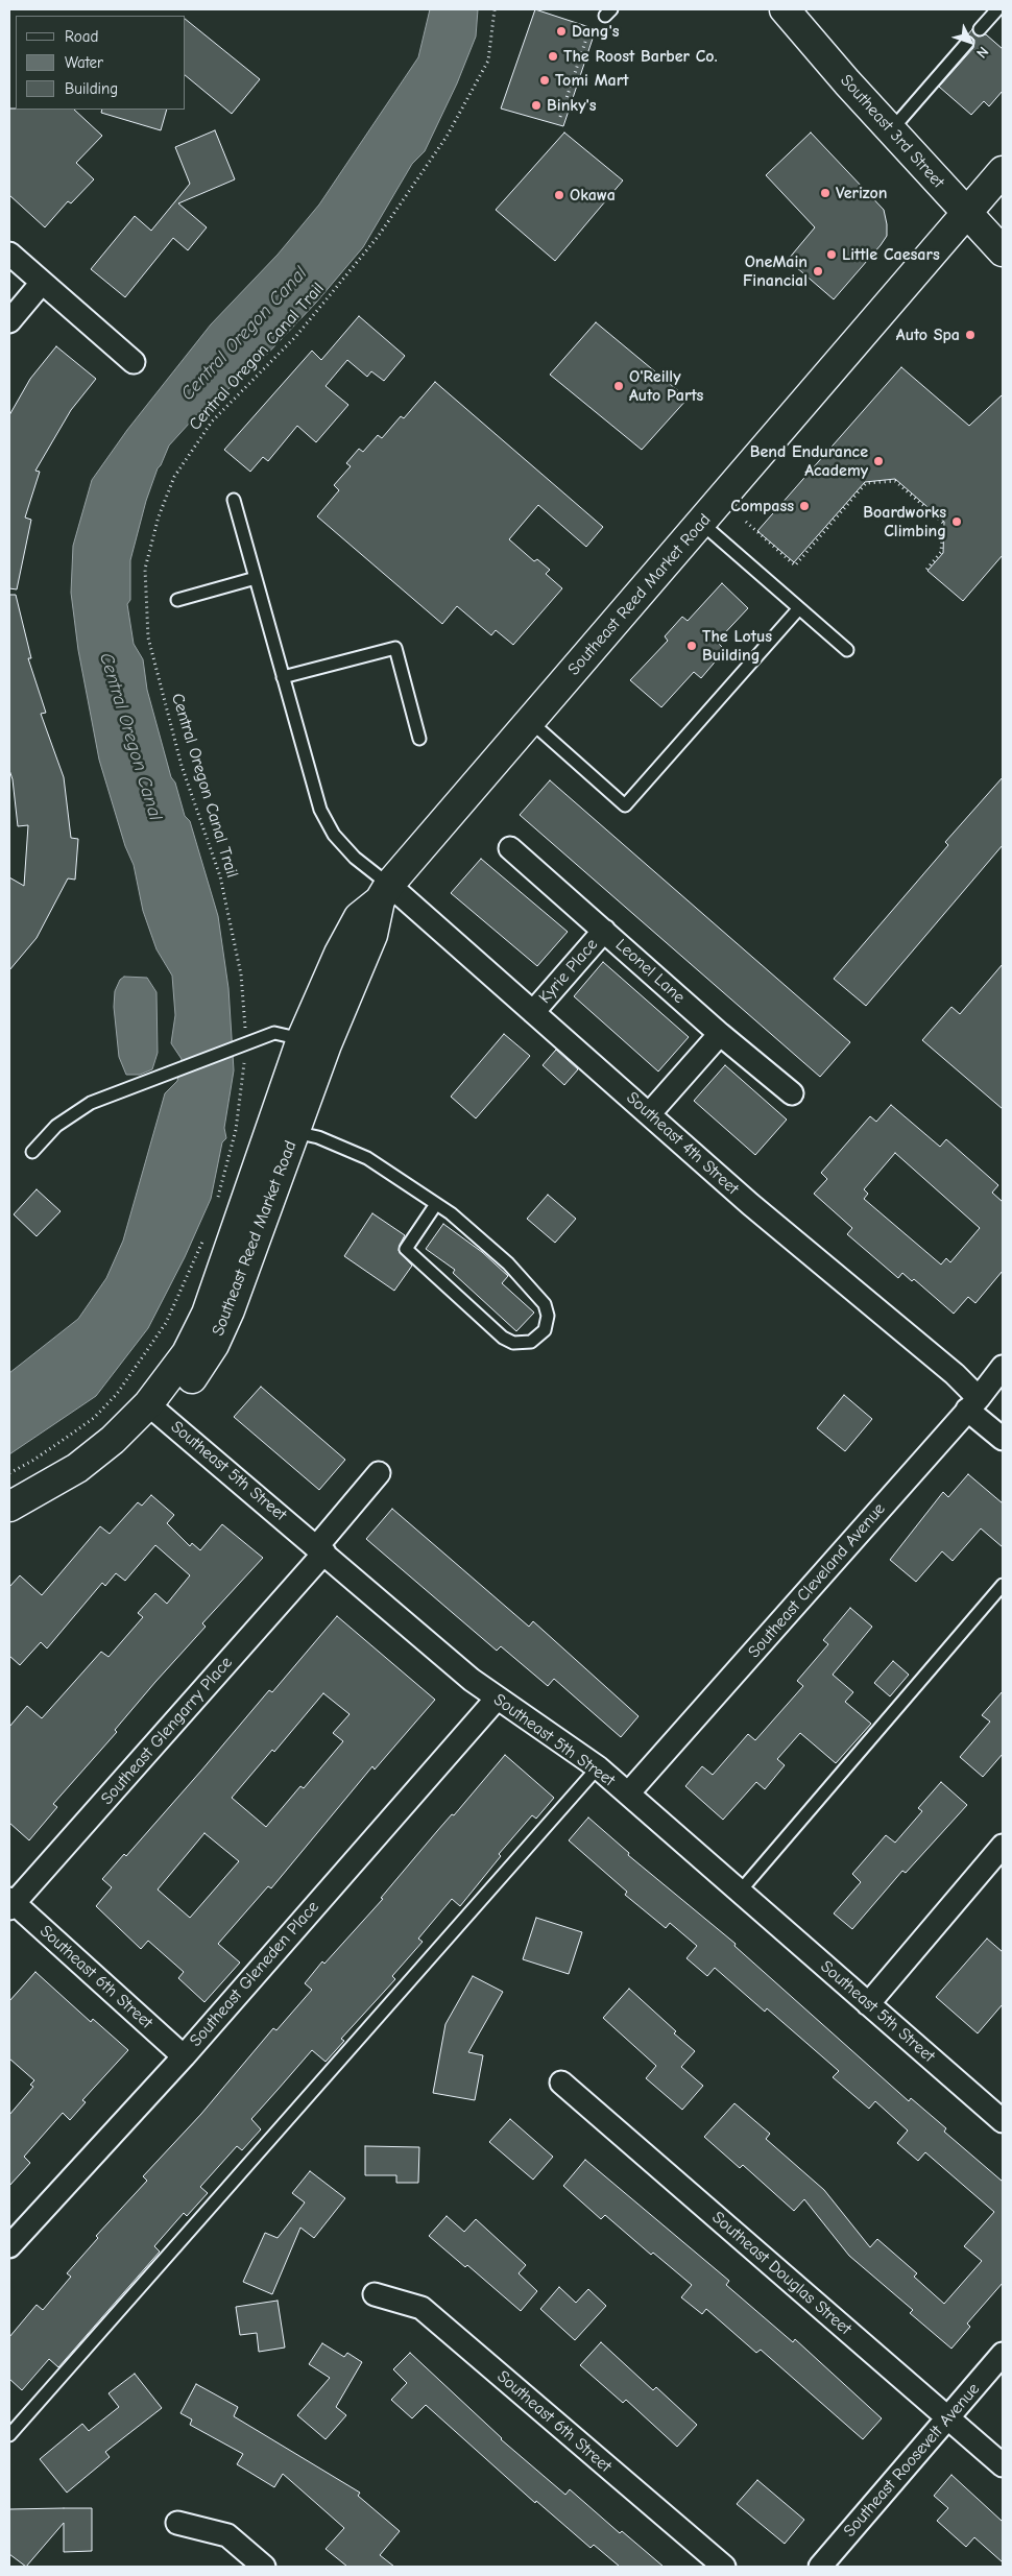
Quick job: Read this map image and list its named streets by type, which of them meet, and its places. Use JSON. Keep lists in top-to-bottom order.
{
  "streets": {
    "main road": ["Southeast 3rd Street", "Southeast Reed Market Road"],
    "street": [
      "Kyrie Place",
      "Leonel Lane",
      "Southeast 4th Street",
      "Southeast 5th Street",
      "Southeast Cleveland Avenue",
      "Southeast Glengarry Place",
      "Southeast Gleneden Place",
      "Southeast 6th Street",
      "Southeast Douglas Street",
      "Southeast Roosevelt Avenue"
    ],
    "path": ["Central Oregon Canal Trail"]
  },
  "crossings": [
    ["Southeast 3rd Street", "Southeast Reed Market Road"],
    ["Southeast Reed Market Road", "Southeast 4th Street"],
    ["Southeast Reed Market Road", "Southeast 5th Street"],
    ["Kyrie Place", "Leonel Lane"],
    ["Kyrie Place", "Southeast 4th Street"],
    ["Southeast 4th Street", "Southeast Cleveland Avenue"],
    ["Southeast 5th Street", "Southeast Cleveland Avenue"],
    ["Southeast 5th Street", "Southeast Glengarry Place"],
    ["Southeast 5th Street", "Southeast Gleneden Place"],
    ["Southeast Glengarry Place", "Southeast 6th Street"],
    ["Southeast Gleneden Place", "Southeast 6th Street"],
    ["Southeast Douglas Street", "Southeast Roosevelt Avenue"]
  ],
  "water": ["Central Oregon Canal"],
  "places": [
    "Dang's",
    "The Roost Barber Co.",
    "Tomi Mart",
    "Binky's",
    "Verizon",
    "Okawa",
    "Little Caesars",
    "OneMain Financial",
    "Auto Spa",
    "O'Reilly Auto Parts",
    "Bend Endurance Academy",
    "Compass",
    "Boardworks Climbing",
    "The Lotus Building"
  ],
  "legend": ["Road", "Water", "Building"],
  "north": "bottom right"
}
